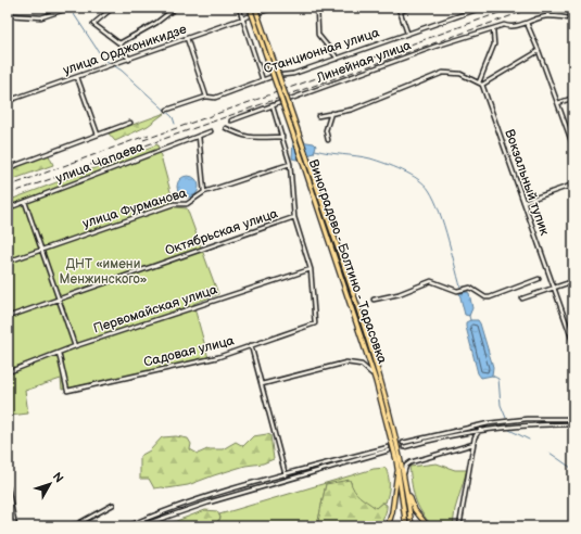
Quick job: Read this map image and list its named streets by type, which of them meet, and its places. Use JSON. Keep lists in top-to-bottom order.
{
  "streets": {
    "main road": ["Виноградово - Болтино - Тарасовка"],
    "street": [
      "улица Орджоникидзе",
      "Станционная улица",
      "Линейная улица",
      "улица Чапаева",
      "Вокзальный тупик",
      "улица Фурманова",
      "Октябрьская улица",
      "Первомайская улица",
      "Садовая улица"
    ]
  },
  "crossings": [
    ["Первомайская улица", "Садовая улица"]
  ],
  "parks": ["ДНТ «имени Менжинского»"],
  "north": "top right"
}
